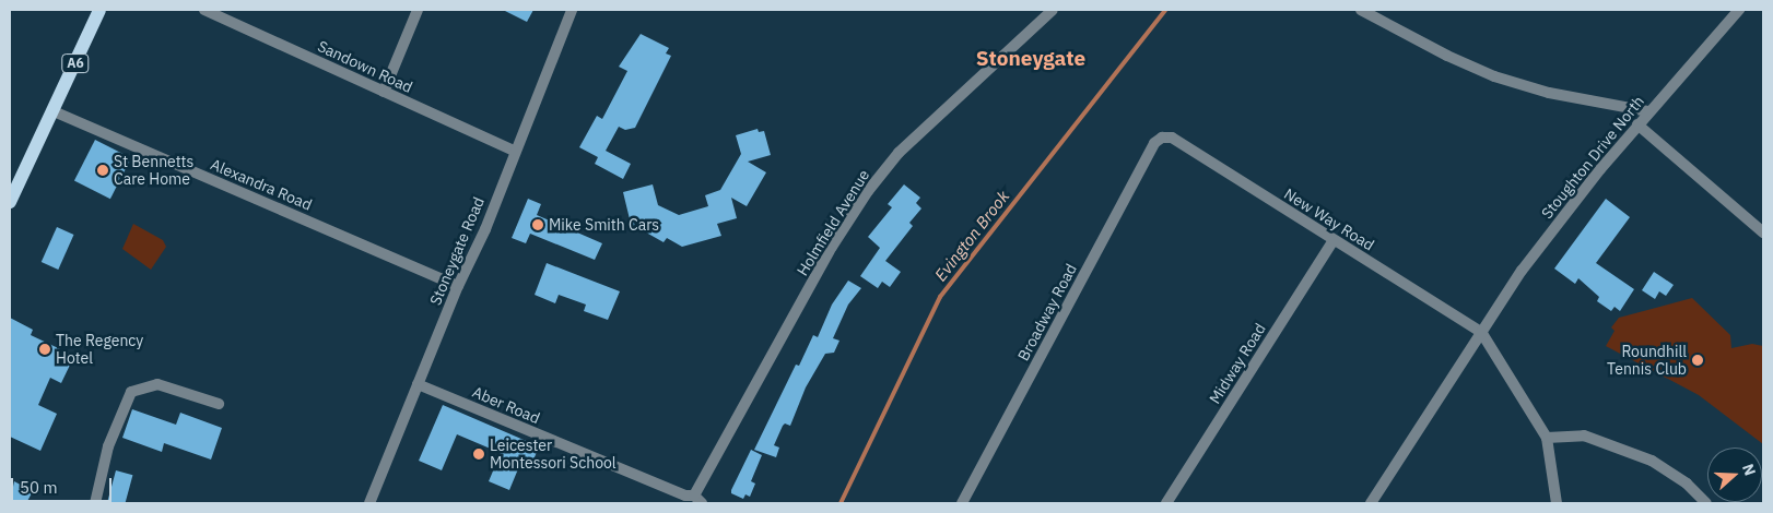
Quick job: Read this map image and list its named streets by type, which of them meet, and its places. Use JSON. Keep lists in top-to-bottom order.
{
  "streets": {
    "main road": ["A6"],
    "street": [
      "Sandown Road",
      "Stoughton Drive North",
      "Alexandra Road",
      "New Way Road",
      "Holmfield Avenue",
      "Stoneygate Road",
      "Broadway Road",
      "Midway Road",
      "Aber Road"
    ]
  },
  "crossings": [
    ["A6", "Alexandra Road"],
    ["Sandown Road", "Stoneygate Road"],
    ["Stoughton Drive North", "New Way Road"],
    ["Alexandra Road", "Stoneygate Road"],
    ["New Way Road", "Broadway Road"],
    ["New Way Road", "Midway Road"],
    ["Holmfield Avenue", "Aber Road"],
    ["Stoneygate Road", "Aber Road"]
  ],
  "districts": ["Stoneygate"],
  "water": ["Evington Brook"],
  "places": [
    "St Bennetts Care Home",
    "Mike Smith Cars",
    "The Regency Hotel",
    "Roundhill Tennis Club",
    "Leicester Montessori School"
  ],
  "scale_bar": "50 m",
  "north": "right"
}
